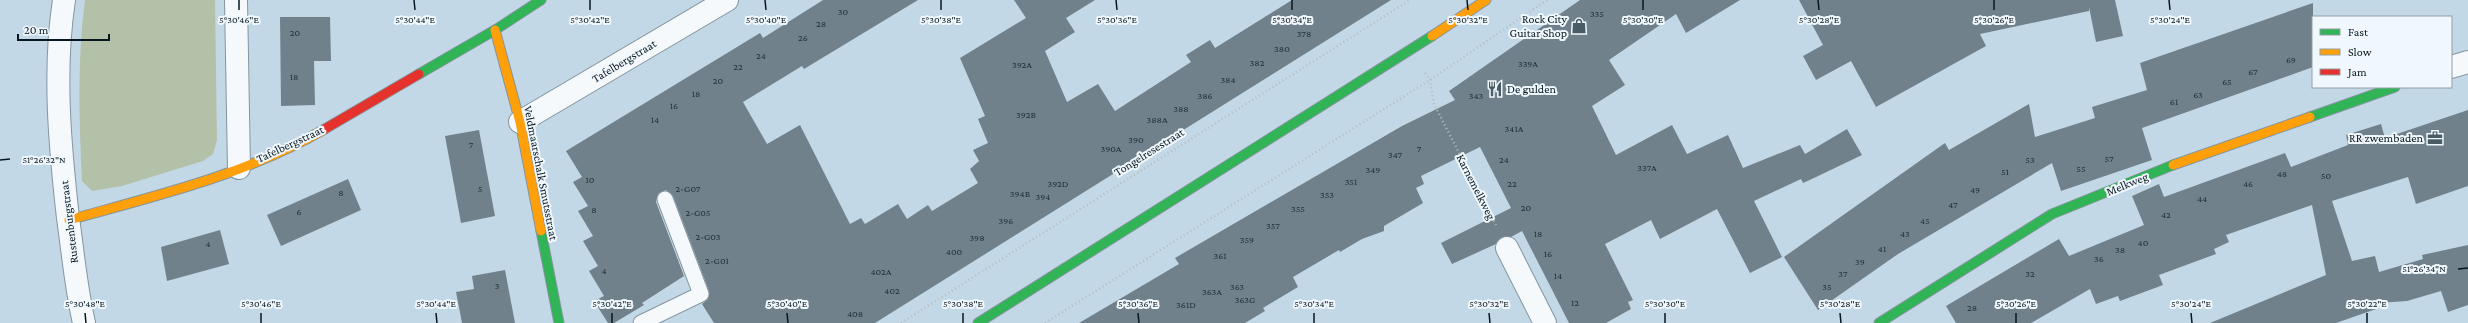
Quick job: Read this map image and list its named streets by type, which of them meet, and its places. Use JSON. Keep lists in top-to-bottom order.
{
  "streets": {
    "street": [
      "Tafelbergstraat",
      "Veldmaarschalk Smutsstraat",
      "Melkweg",
      "Rustenburgstraat"
    ],
    "path": ["Tongelresestraat", "Karnemelkweg"]
  },
  "crossings": [
    ["Tafelbergstraat", "Veldmaarschalk Smutsstraat"],
    ["Tafelbergstraat", "Rustenburgstraat"]
  ],
  "places": {
    "shop": ["Rock City Guitar Shop"],
    "restaurant": ["De gulden"],
    "office": ["RR zwembaden"]
  },
  "house_numbers": [
    "30",
    "335",
    "28",
    "20",
    "378",
    "26",
    "380",
    "24",
    "69",
    "382",
    "339A",
    "392A",
    "22",
    "67",
    "18",
    "384",
    "20",
    "65",
    "18",
    "63",
    "386",
    "343",
    "61",
    "16",
    "388",
    "392B",
    "14",
    "388A",
    "341A",
    "390",
    "7",
    "390A",
    "7",
    "347",
    "57",
    "24",
    "53",
    "337A",
    "55",
    "349",
    "51",
    "48",
    "50",
    "10",
    "351",
    "392D",
    "22",
    "46",
    "5",
    "2-G07",
    "49",
    "8",
    "394B",
    "353",
    "394",
    "44",
    "47",
    "20",
    "355",
    "8",
    "6",
    "2-G05",
    "42",
    "396",
    "45",
    "357",
    "18",
    "43",
    "2-G03",
    "398",
    "359",
    "40",
    "4",
    "41",
    "38",
    "400",
    "16",
    "361",
    "36",
    "2-G01",
    "39",
    "4",
    "402A",
    "37",
    "32",
    "14",
    "3",
    "363",
    "35",
    "402",
    "363A",
    "363G",
    "12",
    "361D",
    "28",
    "408"
  ],
  "legend": ["Fast", "Slow", "Jam"],
  "scale_bar": "20 m",
  "coordinates": [
    "5°30'46\"E",
    "5°30'44\"E",
    "5°30'42\"E",
    "5°30'40\"E",
    "5°30'38\"E",
    "5°30'36\"E",
    "5°30'34\"E",
    "5°30'32\"E",
    "5°30'30\"E",
    "5°30'28\"E",
    "5°30'26\"E",
    "5°30'24\"E",
    "51°26'32\"N",
    "51°26'34\"N",
    "5°30'48\"E",
    "5°30'22\"E"
  ]
}
